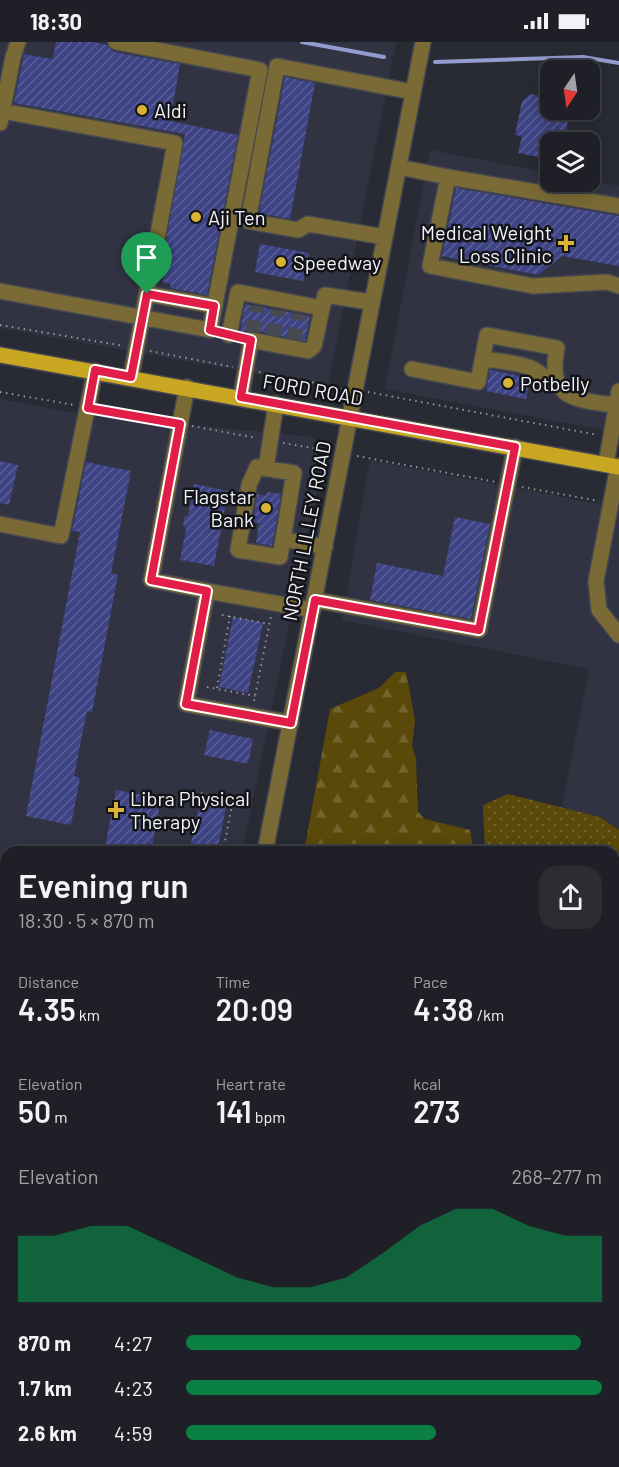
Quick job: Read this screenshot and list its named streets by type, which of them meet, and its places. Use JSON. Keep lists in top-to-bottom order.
{
  "streets": {
    "main road": ["FORD ROAD"],
    "street": ["NORTH LILLEY ROAD"]
  },
  "crossings": [
    ["FORD ROAD", "NORTH LILLEY ROAD"]
  ],
  "places": {
    "other": [
      "Aldi",
      "Aji Ten",
      "Speedway",
      "Potbelly",
      "Flagstar Bank"
    ],
    "health": ["Medical Weight Loss Clinic", "Libra Physical Therapy"]
  },
  "north": "bottom",
  "page": {
    "status": "18:30",
    "heading": ["Evening run", "18:30 · 5 × 870 m"],
    "stats": [
      ["Distance", "4.35 km"],
      ["Time", "20:09"],
      ["Pace", "4:38 /km"],
      ["Elevation", "50 m"],
      ["Heart rate", "141 bpm"],
      ["kcal", "273"]
    ],
    "chart": ["Elevation", "268–277 m"],
    "list": [
      {
        "name": "870 m",
        "note": "4:27"
      },
      {
        "name": "1.7 km",
        "note": "4:23"
      },
      {
        "name": "2.6 km",
        "note": "4:59"
      }
    ]
  }
}
